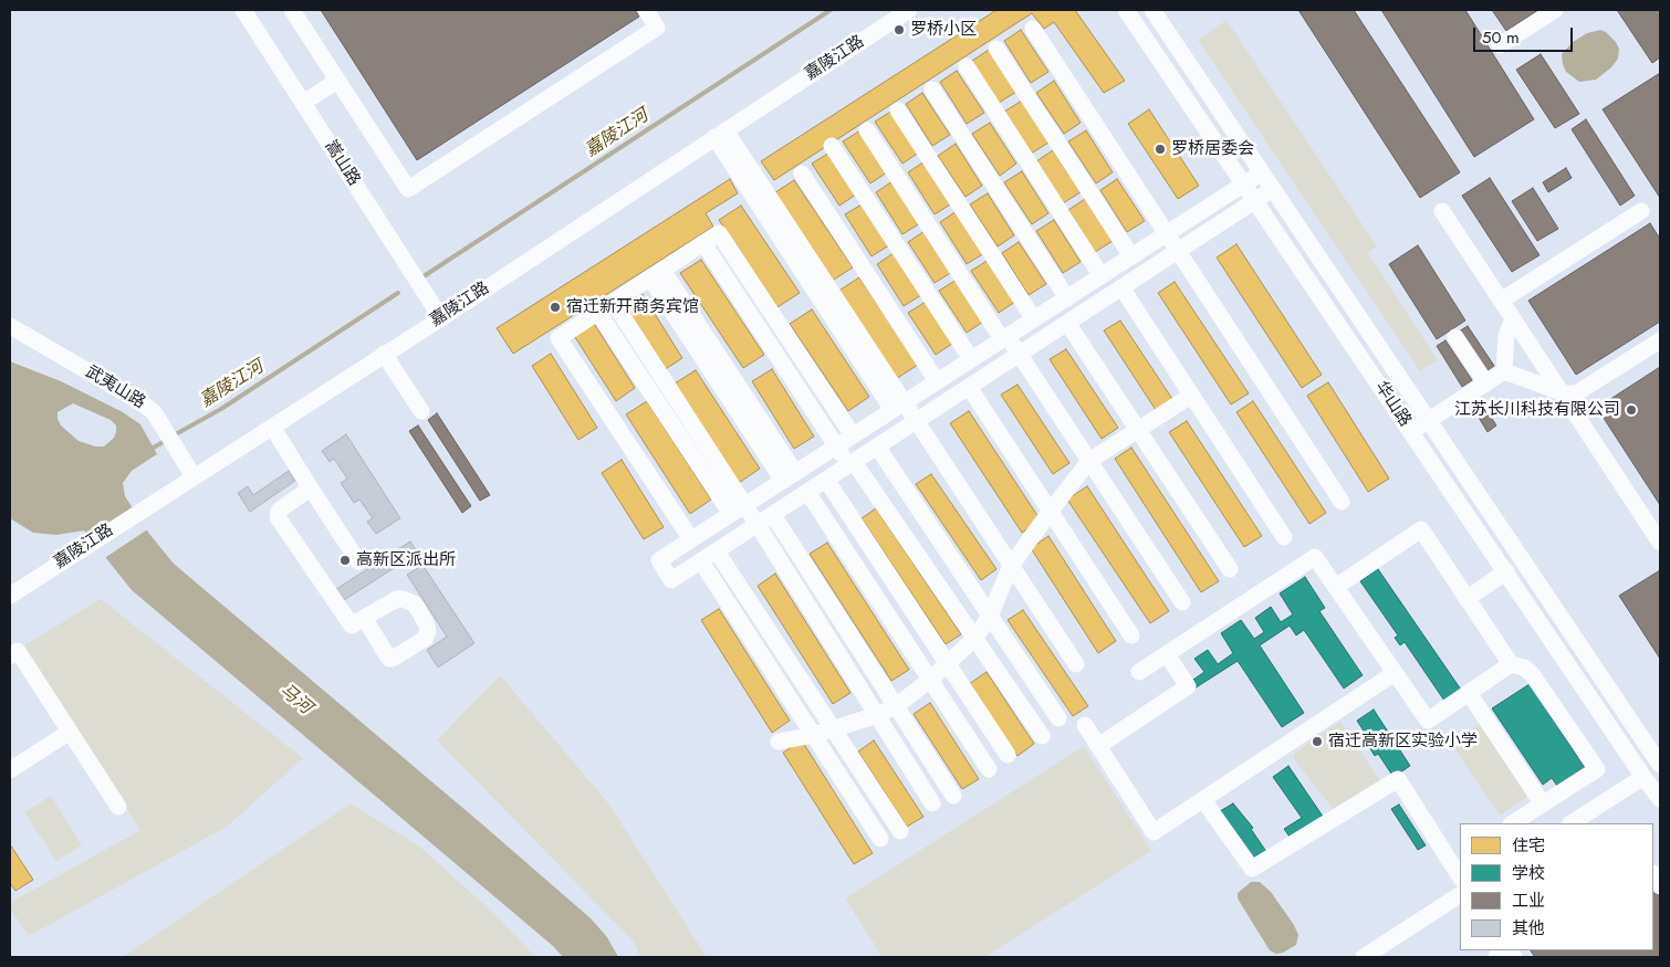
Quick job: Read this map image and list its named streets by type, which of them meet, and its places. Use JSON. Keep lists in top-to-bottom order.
{
  "streets": {
    "street": [
      "嘉陵江路",
      "嵩山路",
      "武夷山路",
      "华山路"
    ]
  },
  "crossings": [
    ["嘉陵江路", "嵩山路"],
    ["嘉陵江路", "武夷山路"]
  ],
  "water": ["嘉陵江河", "马河"],
  "places": [
    "罗桥小区",
    "罗桥居委会",
    "宿迁新开商务宾馆",
    "江苏长川科技有限公司",
    "高新区派出所",
    "宿迁高新区实验小学"
  ],
  "legend": [
    "住宅",
    "学校",
    "工业",
    "其他"
  ],
  "scale_bar": "50 m"
}
